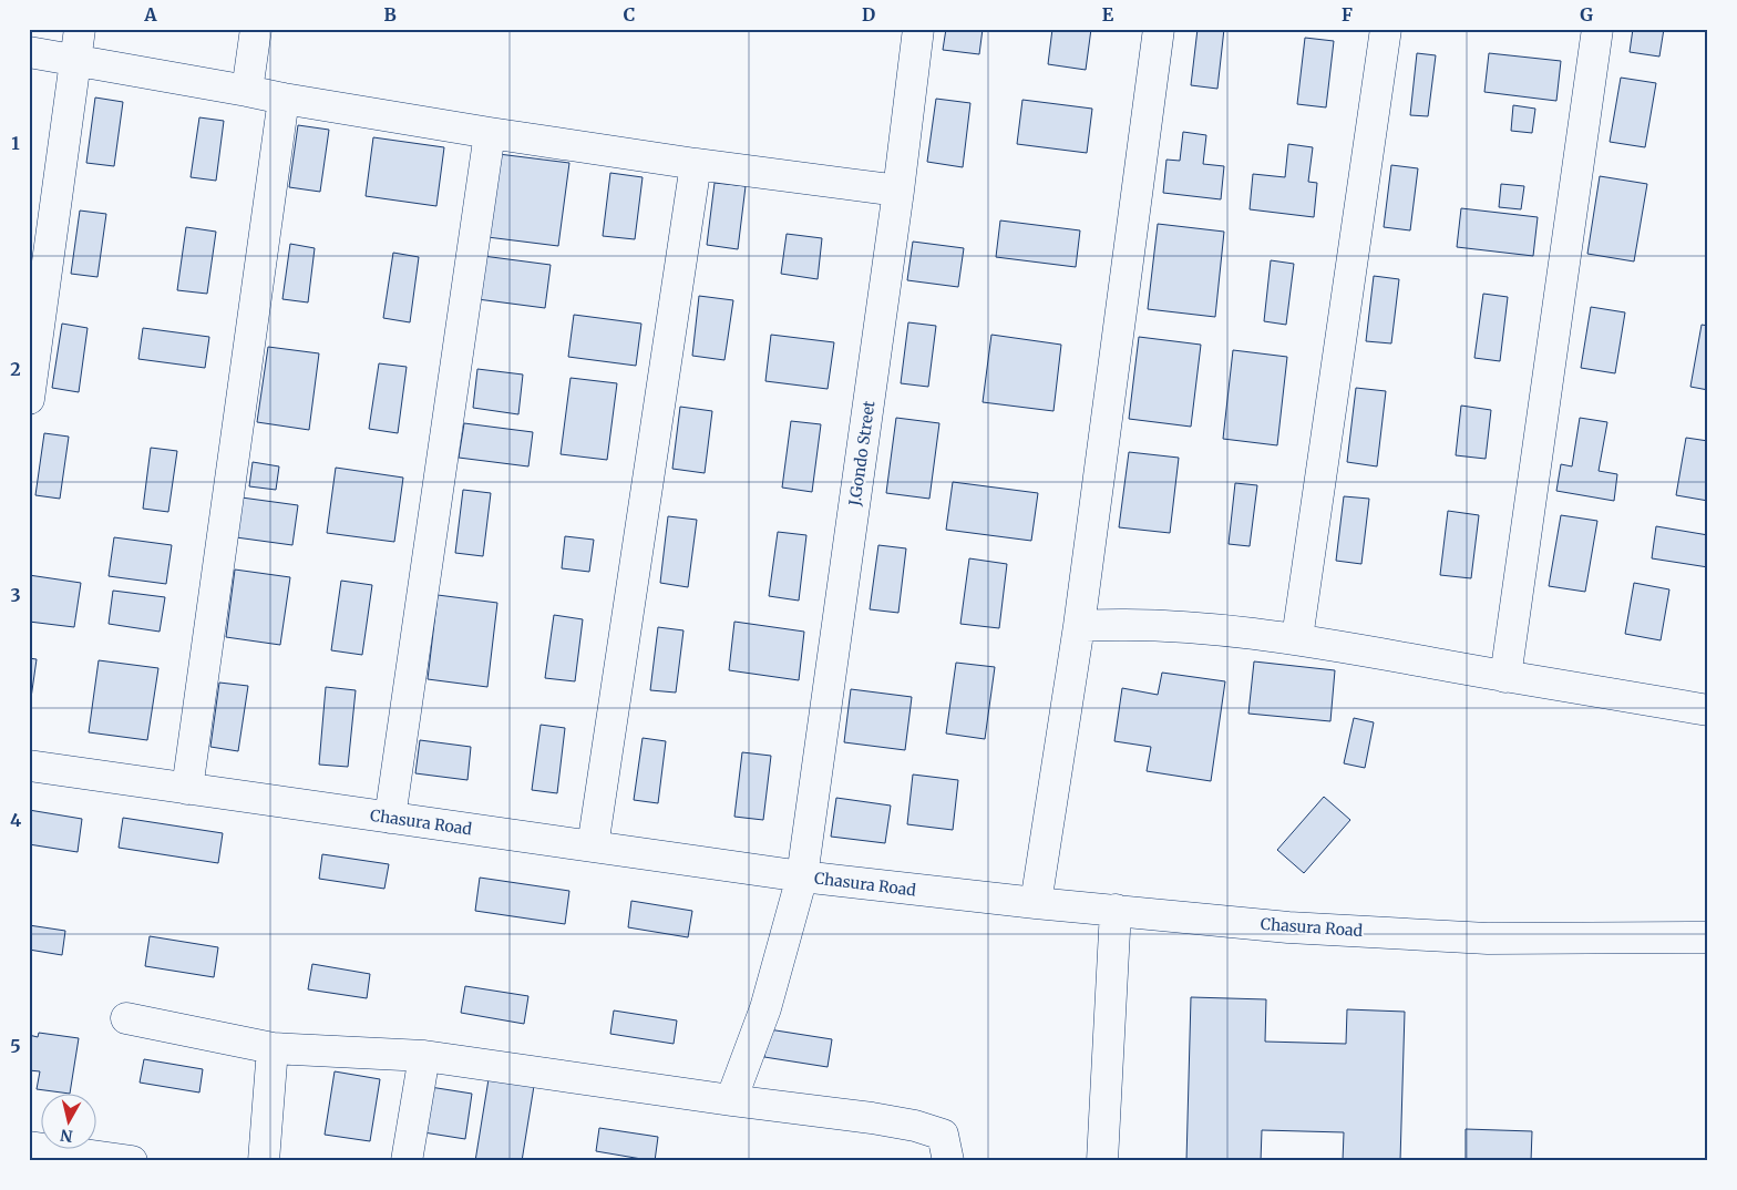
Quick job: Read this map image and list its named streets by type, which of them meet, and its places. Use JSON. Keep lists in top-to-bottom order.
{
  "streets": {
    "street": ["J.Gondo Street", "Chasura Road"]
  },
  "crossings": [
    ["J.Gondo Street", "Chasura Road"]
  ],
  "north": "bottom",
  "grid": {
    "columns": [
      "A",
      "B",
      "C",
      "D",
      "E",
      "F",
      "G"
    ],
    "rows": [
      "1",
      "2",
      "3",
      "4",
      "5"
    ]
  }
}
